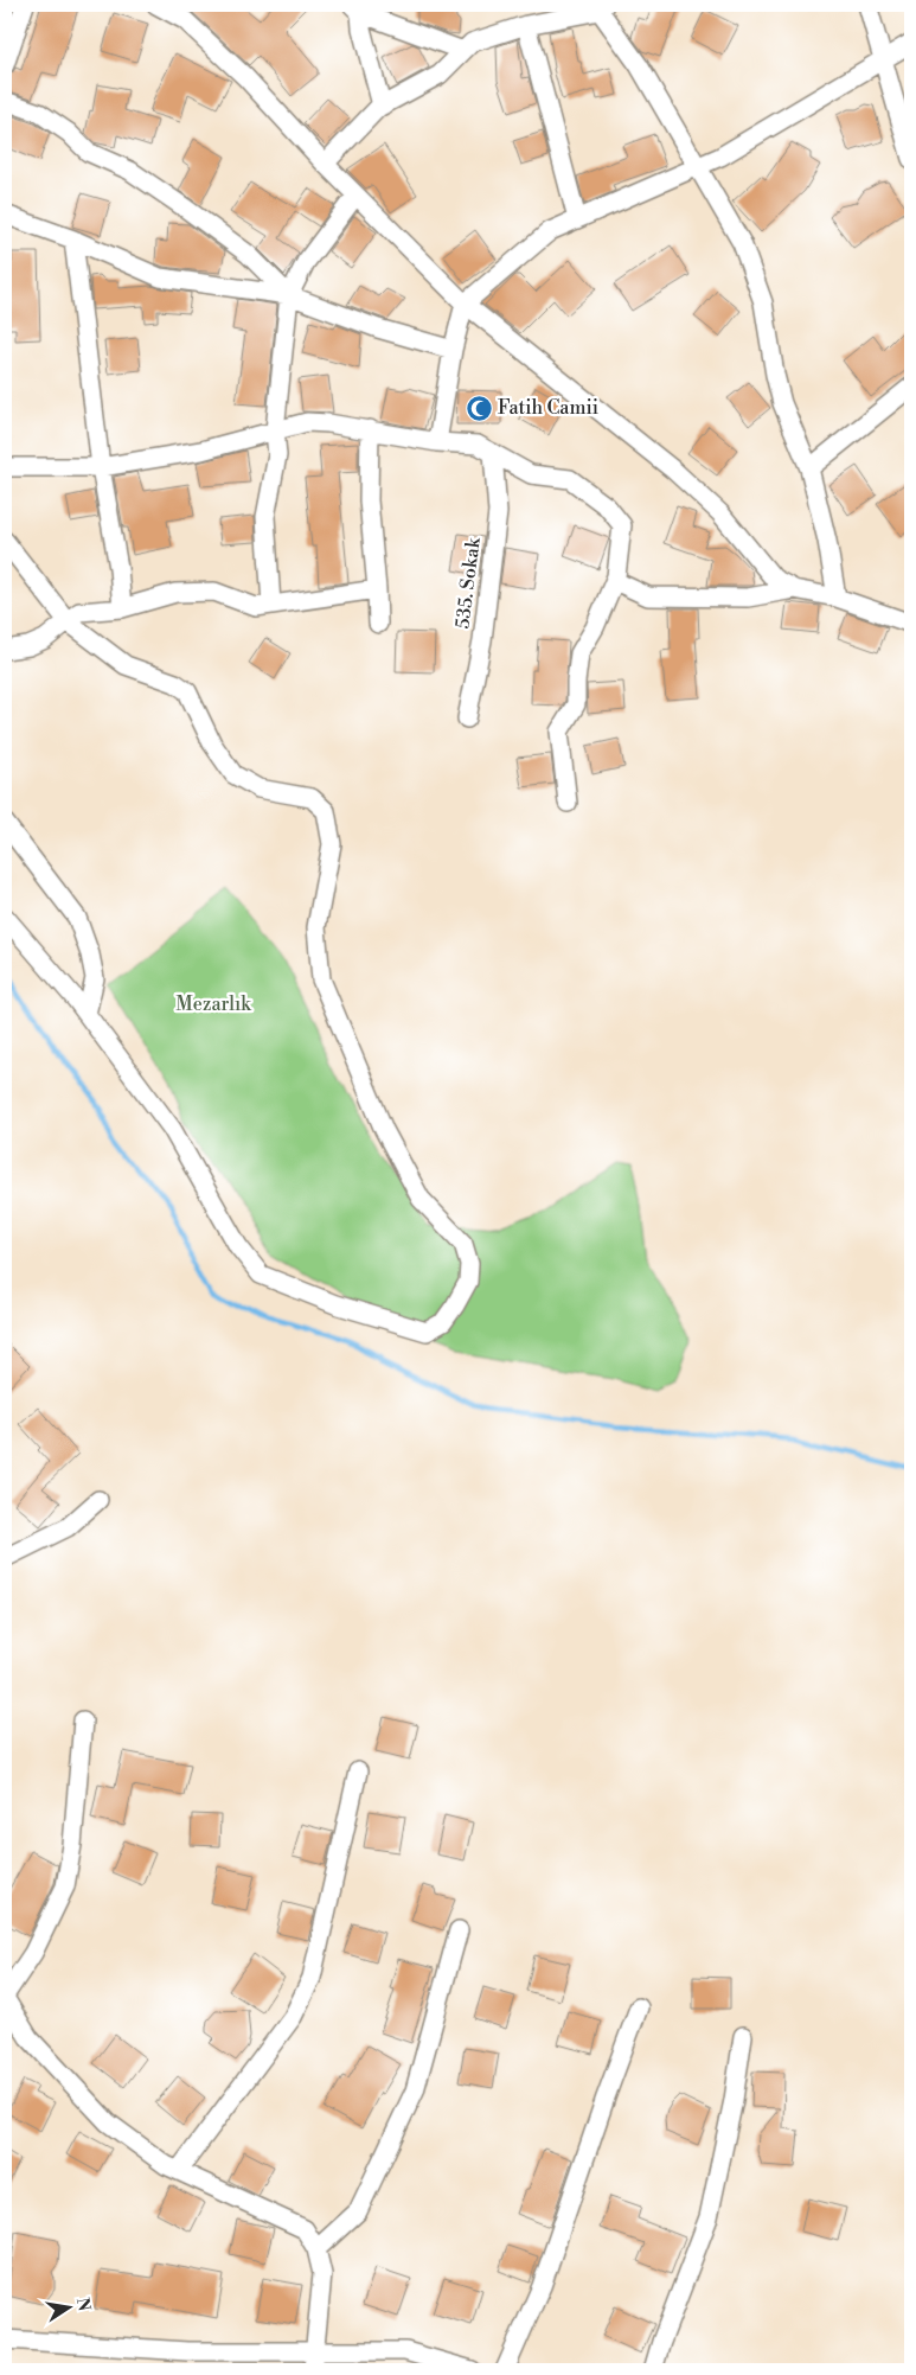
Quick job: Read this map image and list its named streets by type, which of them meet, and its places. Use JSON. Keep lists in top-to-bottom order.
{
  "streets": {
    "street": ["535. Sokak"]
  },
  "parks": ["Mezarlık"],
  "places": {
    "mosque": ["Fatih Camii"]
  },
  "north": "right"
}
